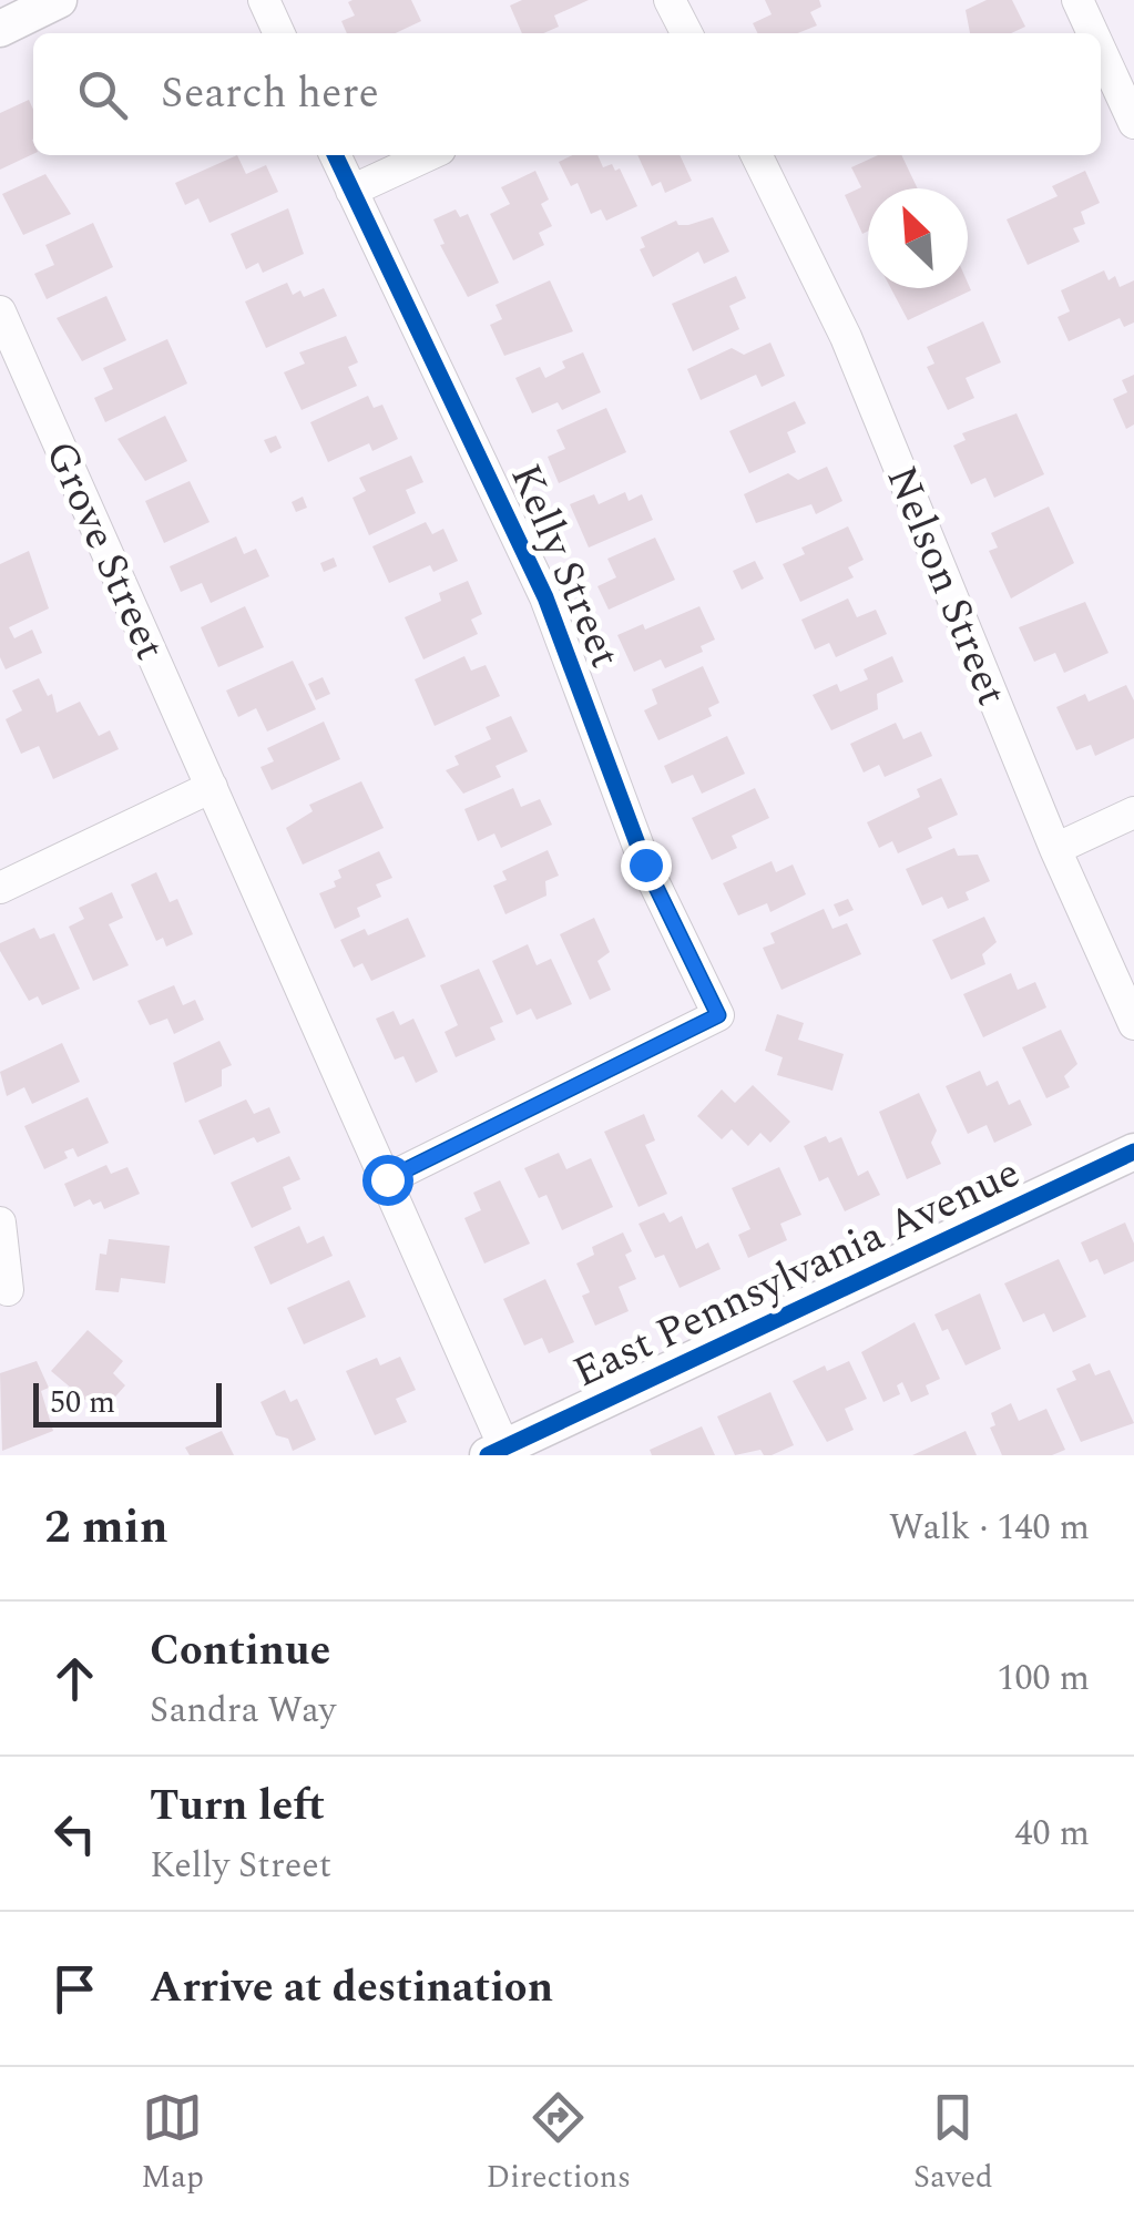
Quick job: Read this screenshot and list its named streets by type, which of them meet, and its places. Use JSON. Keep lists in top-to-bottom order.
{
  "streets": {
    "street": [
      "Grove Street",
      "Kelly Street",
      "Nelson Street",
      "East Pennsylvania Avenue"
    ]
  },
  "crossings": [
    ["Grove Street", "Kelly Street"],
    ["Grove Street", "East Pennsylvania Avenue"]
  ],
  "scale_bar": "50 m",
  "north": "top left",
  "page": {
    "search": "Search here",
    "scale": "50 m",
    "heading": ["2 min", "Walk · 140 m"],
    "list": [
      ["Continue", "Sandra Way", "100 m"],
      ["Turn left", "Kelly Street", "40 m"],
      "Arrive at destination"
    ],
    "nav": ["Map", "Directions", "Saved"]
  }
}
